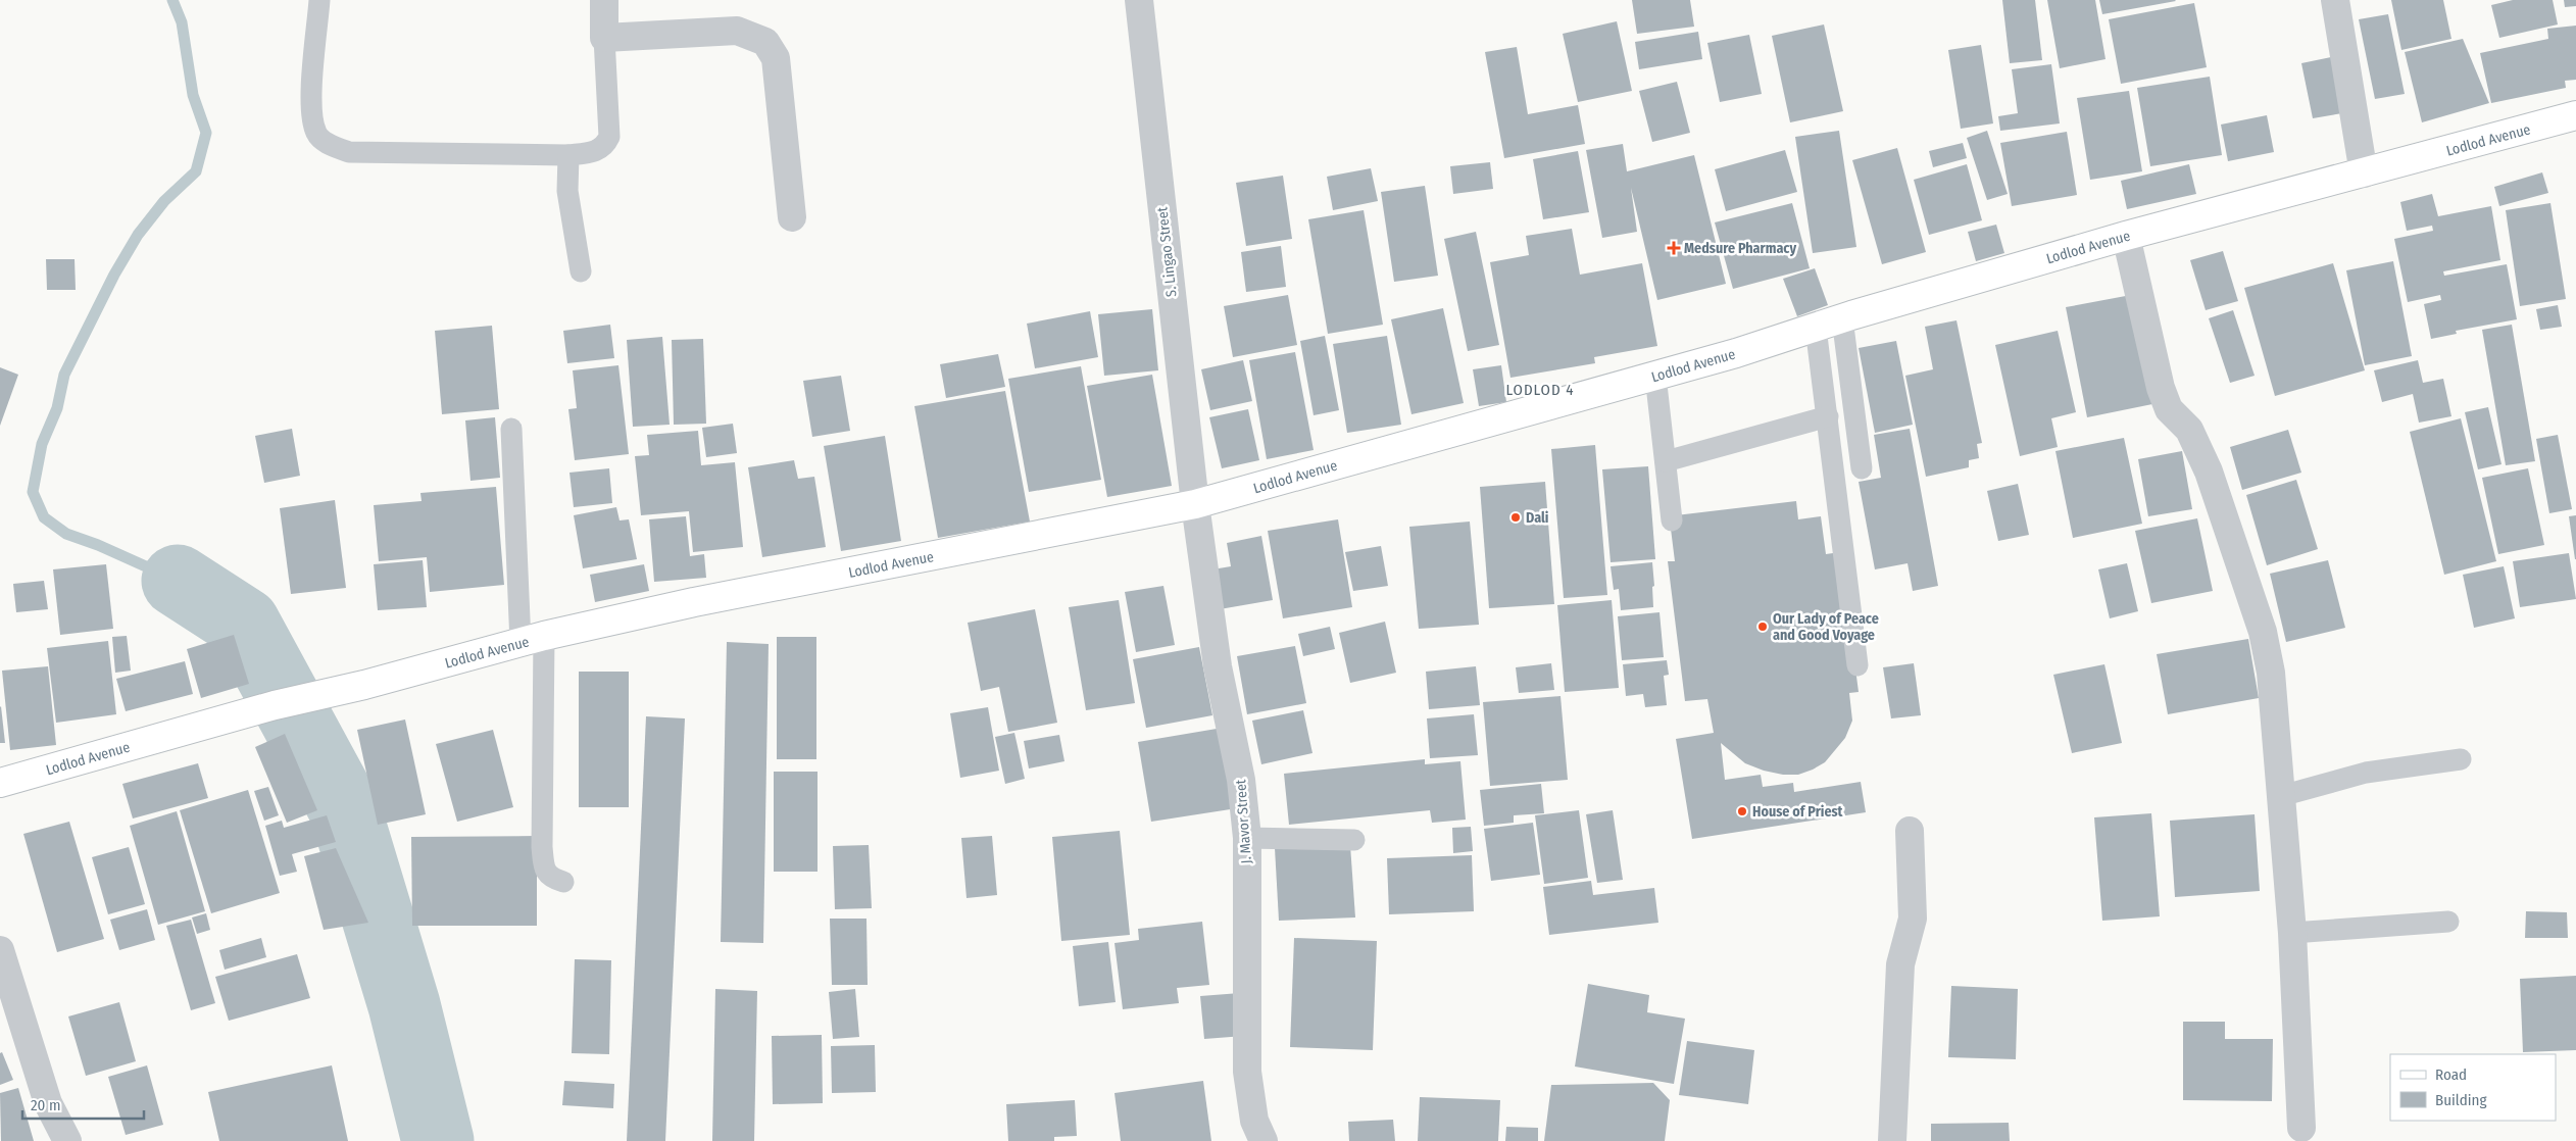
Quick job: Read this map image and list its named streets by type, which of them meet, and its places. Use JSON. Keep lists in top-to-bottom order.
{
  "streets": {
    "main road": ["Lodlod Avenue"],
    "street": ["S. Lingao Street", "J. Mavor Street"]
  },
  "crossings": [
    ["Lodlod Avenue", "S. Lingao Street"],
    ["Lodlod Avenue", "J. Mavor Street"],
    ["S. Lingao Street", "J. Mavor Street"]
  ],
  "districts": ["LODLOD 4"],
  "places": {
    "health": ["Medsure Pharmacy"],
    "other": ["Dali", "Our Lady of Peace and Good Voyage", "House of Priest"]
  },
  "legend": ["Road", "Building"],
  "scale_bar": "20 m"
}
